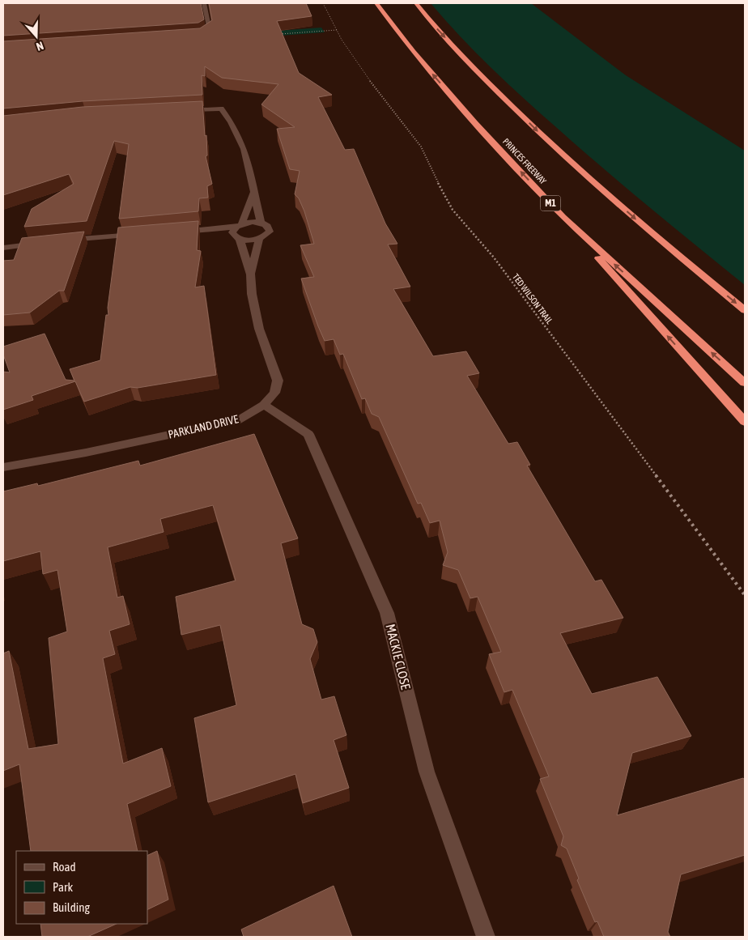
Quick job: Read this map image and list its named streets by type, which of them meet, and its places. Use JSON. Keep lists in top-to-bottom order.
{
  "streets": {
    "highway": ["PRINCES FREEWAY", "M1"],
    "street": ["PARKLAND DRIVE", "MACKIE CLOSE"],
    "path": ["TED WILSON TRAIL"]
  },
  "crossings": [
    ["PARKLAND DRIVE", "MACKIE CLOSE"]
  ],
  "legend": ["Road", "Park", "Building"],
  "north": "bottom"
}
